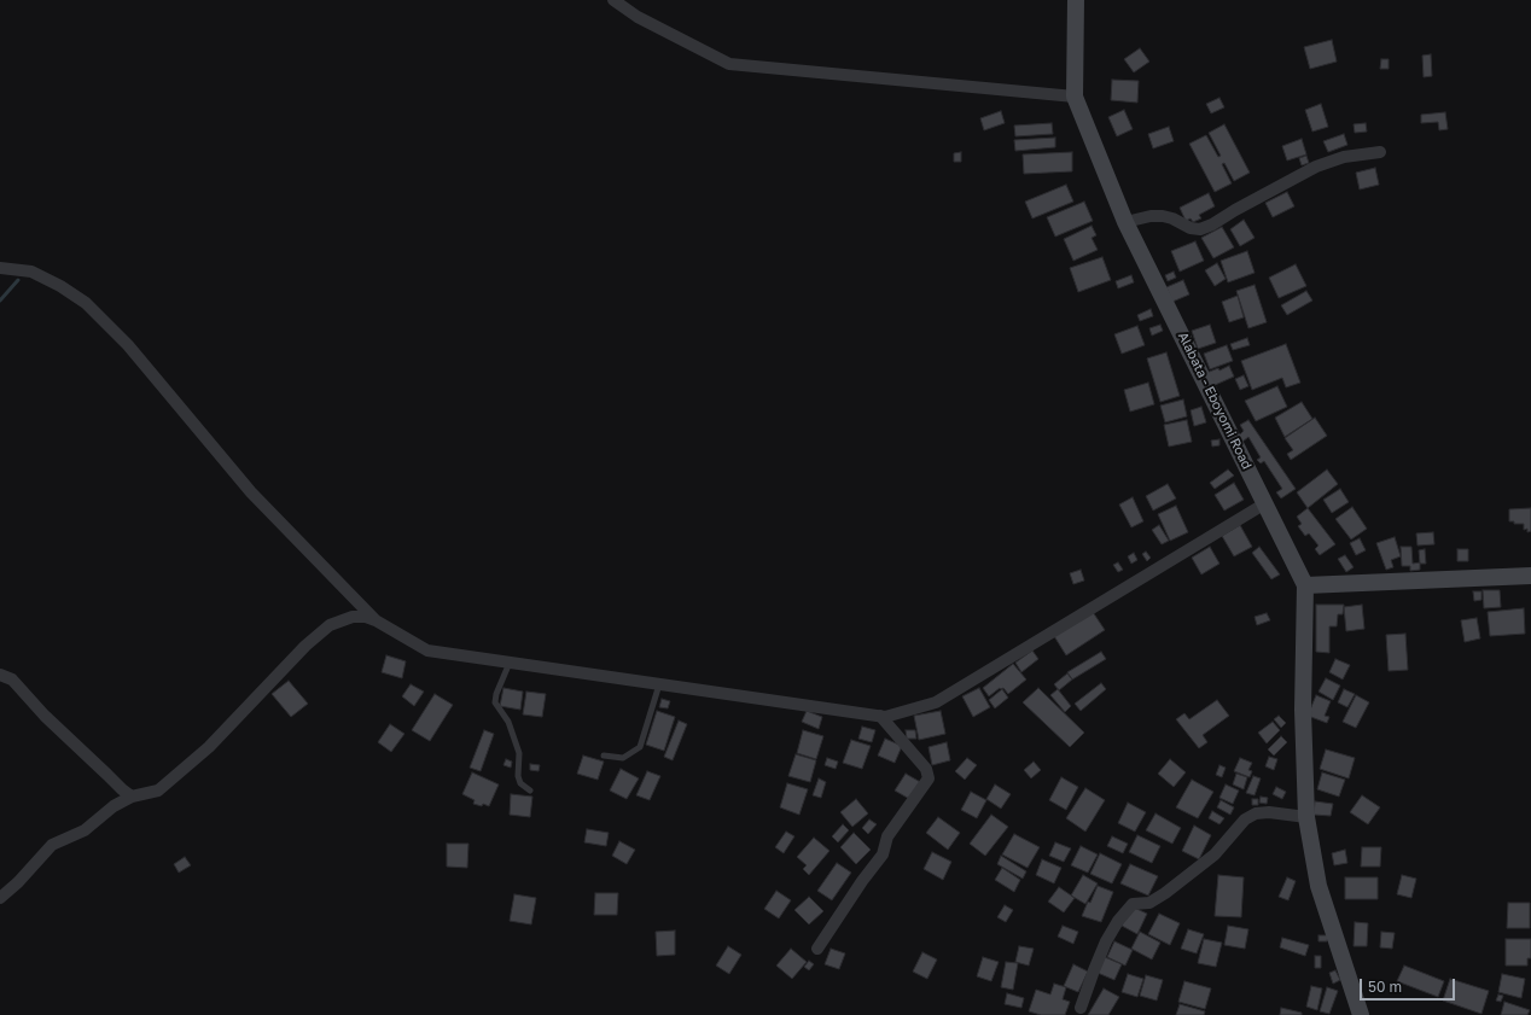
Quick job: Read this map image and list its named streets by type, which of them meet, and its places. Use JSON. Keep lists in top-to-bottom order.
{
  "streets": {
    "main road": ["Alabata - Eboyomi Road"]
  },
  "scale_bar": "50 m"
}
